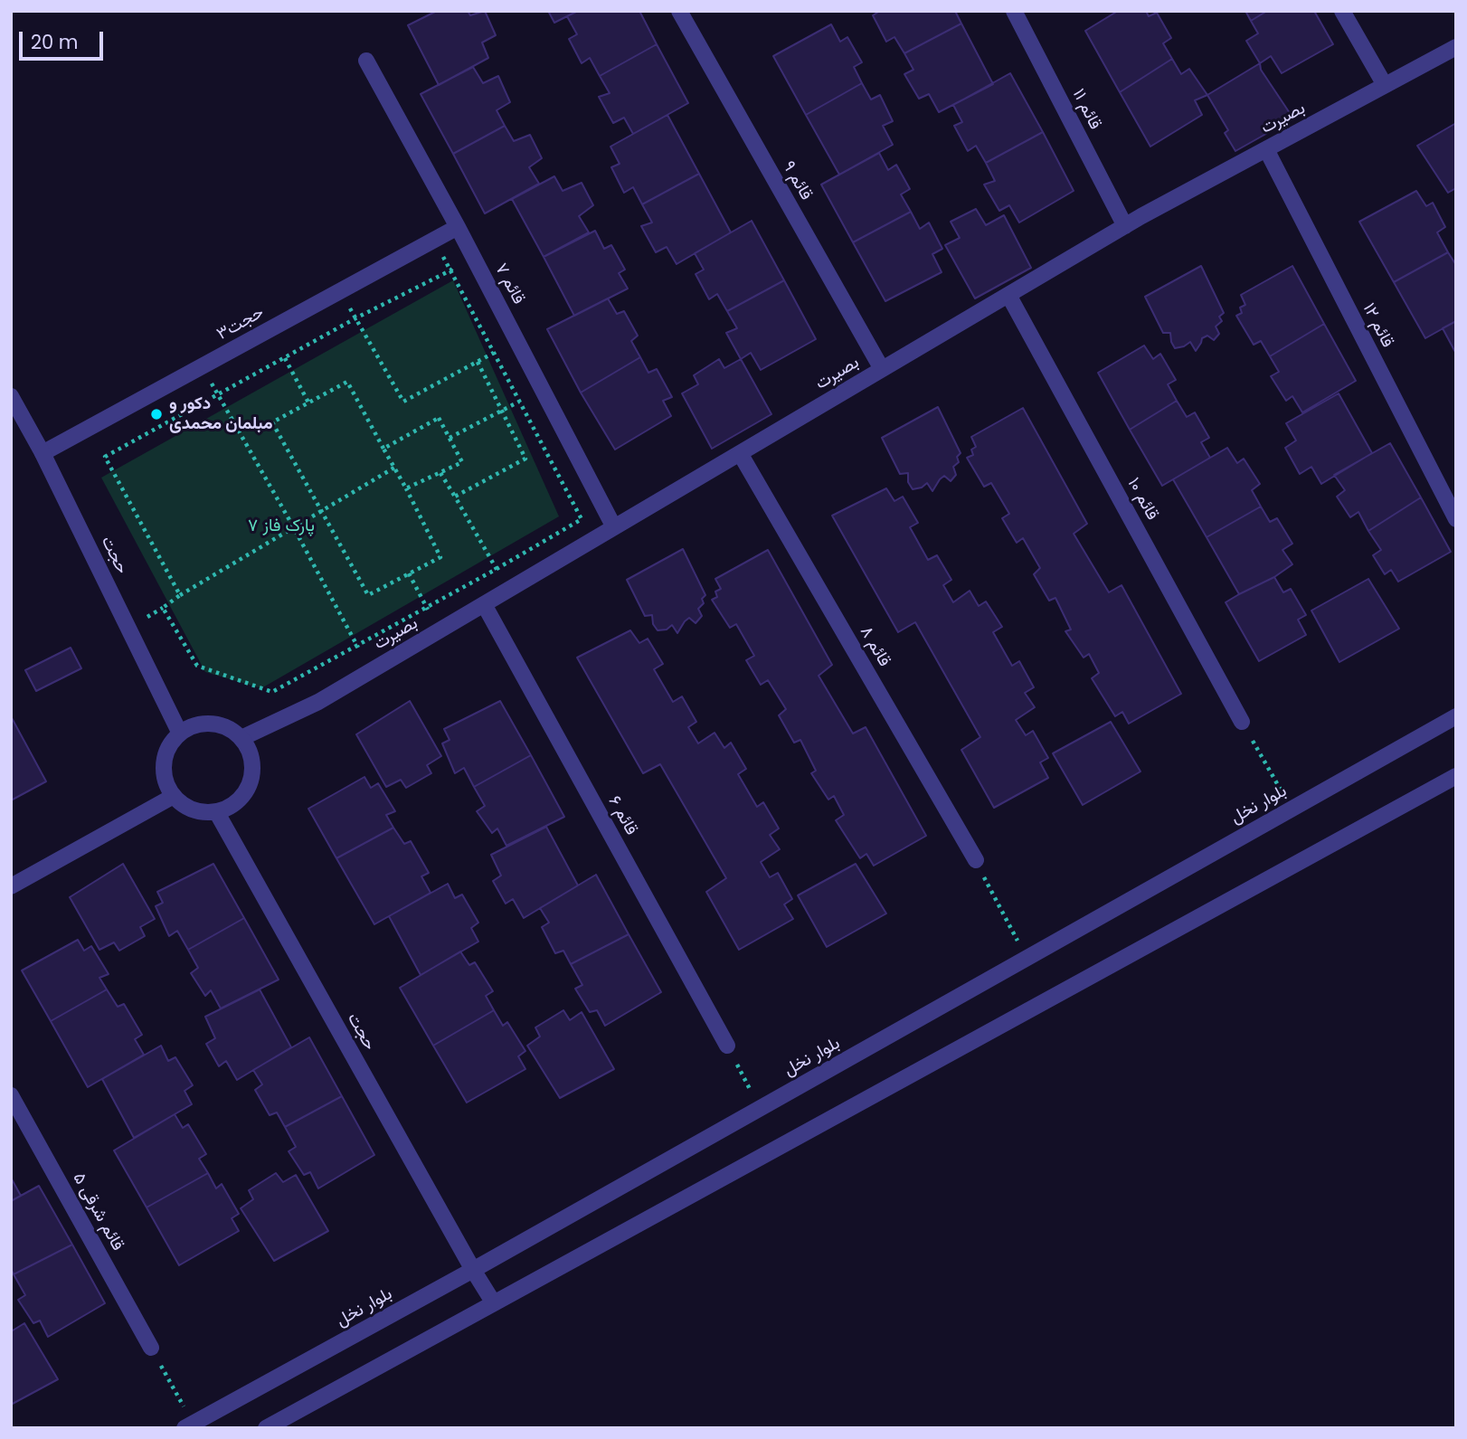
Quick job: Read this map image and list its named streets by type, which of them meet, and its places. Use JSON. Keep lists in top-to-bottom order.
{
  "streets": {
    "street": [
      "قائم ۱۱",
      "بصیرت",
      "قائم ۹",
      "قائم ۷",
      "حجت۳",
      "قائم ۱۲",
      "قائم ۱۰",
      "حجت",
      "قائم ۸",
      "بلوار نخل",
      "قائم ۶",
      "قائم شرقی ۵"
    ]
  },
  "crossings": [
    ["قائم ۱۱", "بصیرت"],
    ["بصیرت", "قائم ۹"],
    ["بصیرت", "قائم ۷"],
    ["بصیرت", "قائم ۱۲"],
    ["بصیرت", "قائم ۱۰"],
    ["بصیرت", "حجت"],
    ["بصیرت", "قائم ۸"],
    ["بصیرت", "قائم ۶"],
    ["قائم ۷", "حجت۳"],
    ["حجت۳", "حجت"],
    ["حجت", "بلوار نخل"]
  ],
  "parks": ["پارک فاز ۷"],
  "places": ["دکور و مبلمان محمدی"],
  "scale_bar": "20 m"
}
